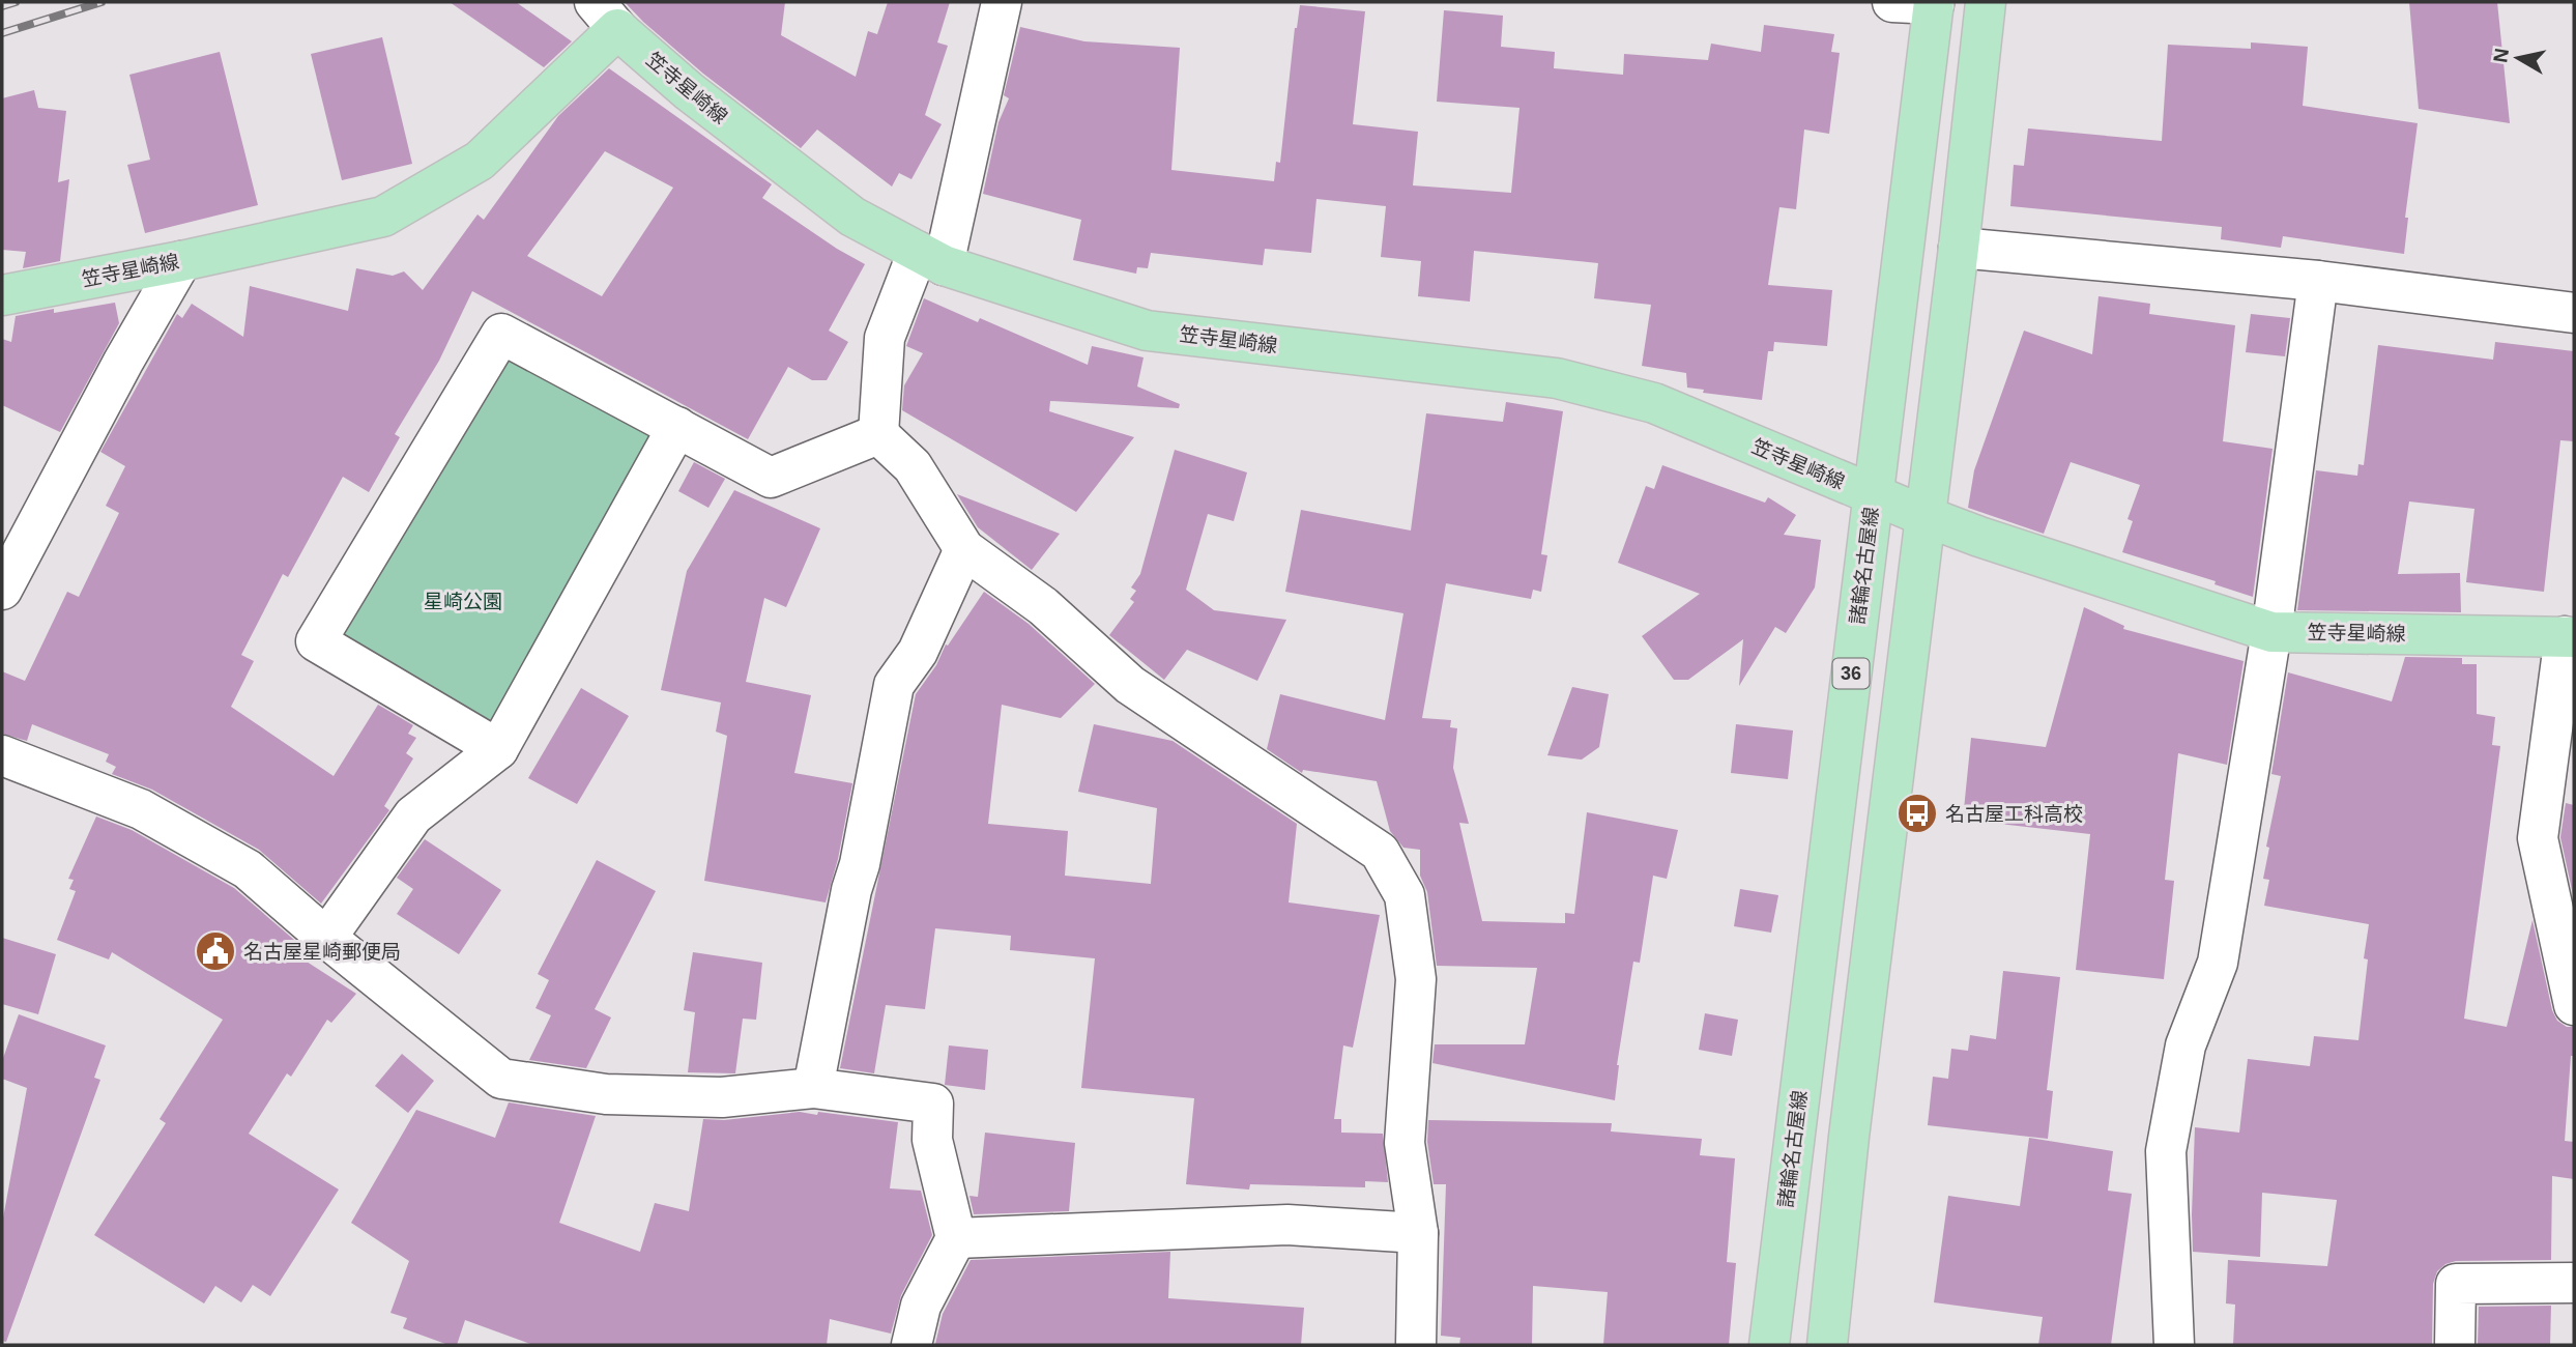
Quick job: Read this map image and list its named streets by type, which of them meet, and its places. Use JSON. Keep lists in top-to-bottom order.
{
  "streets": {
    "main road": ["笠寺星崎線", "諸輪名古屋線", "36"]
  },
  "crossings": [
    ["笠寺星崎線", "諸輪名古屋線"]
  ],
  "parks": ["星崎公園"],
  "places": {
    "bus stop": ["名古屋工科高校"],
    "public building": ["名古屋星崎郵便局"]
  },
  "north": "left"
}
